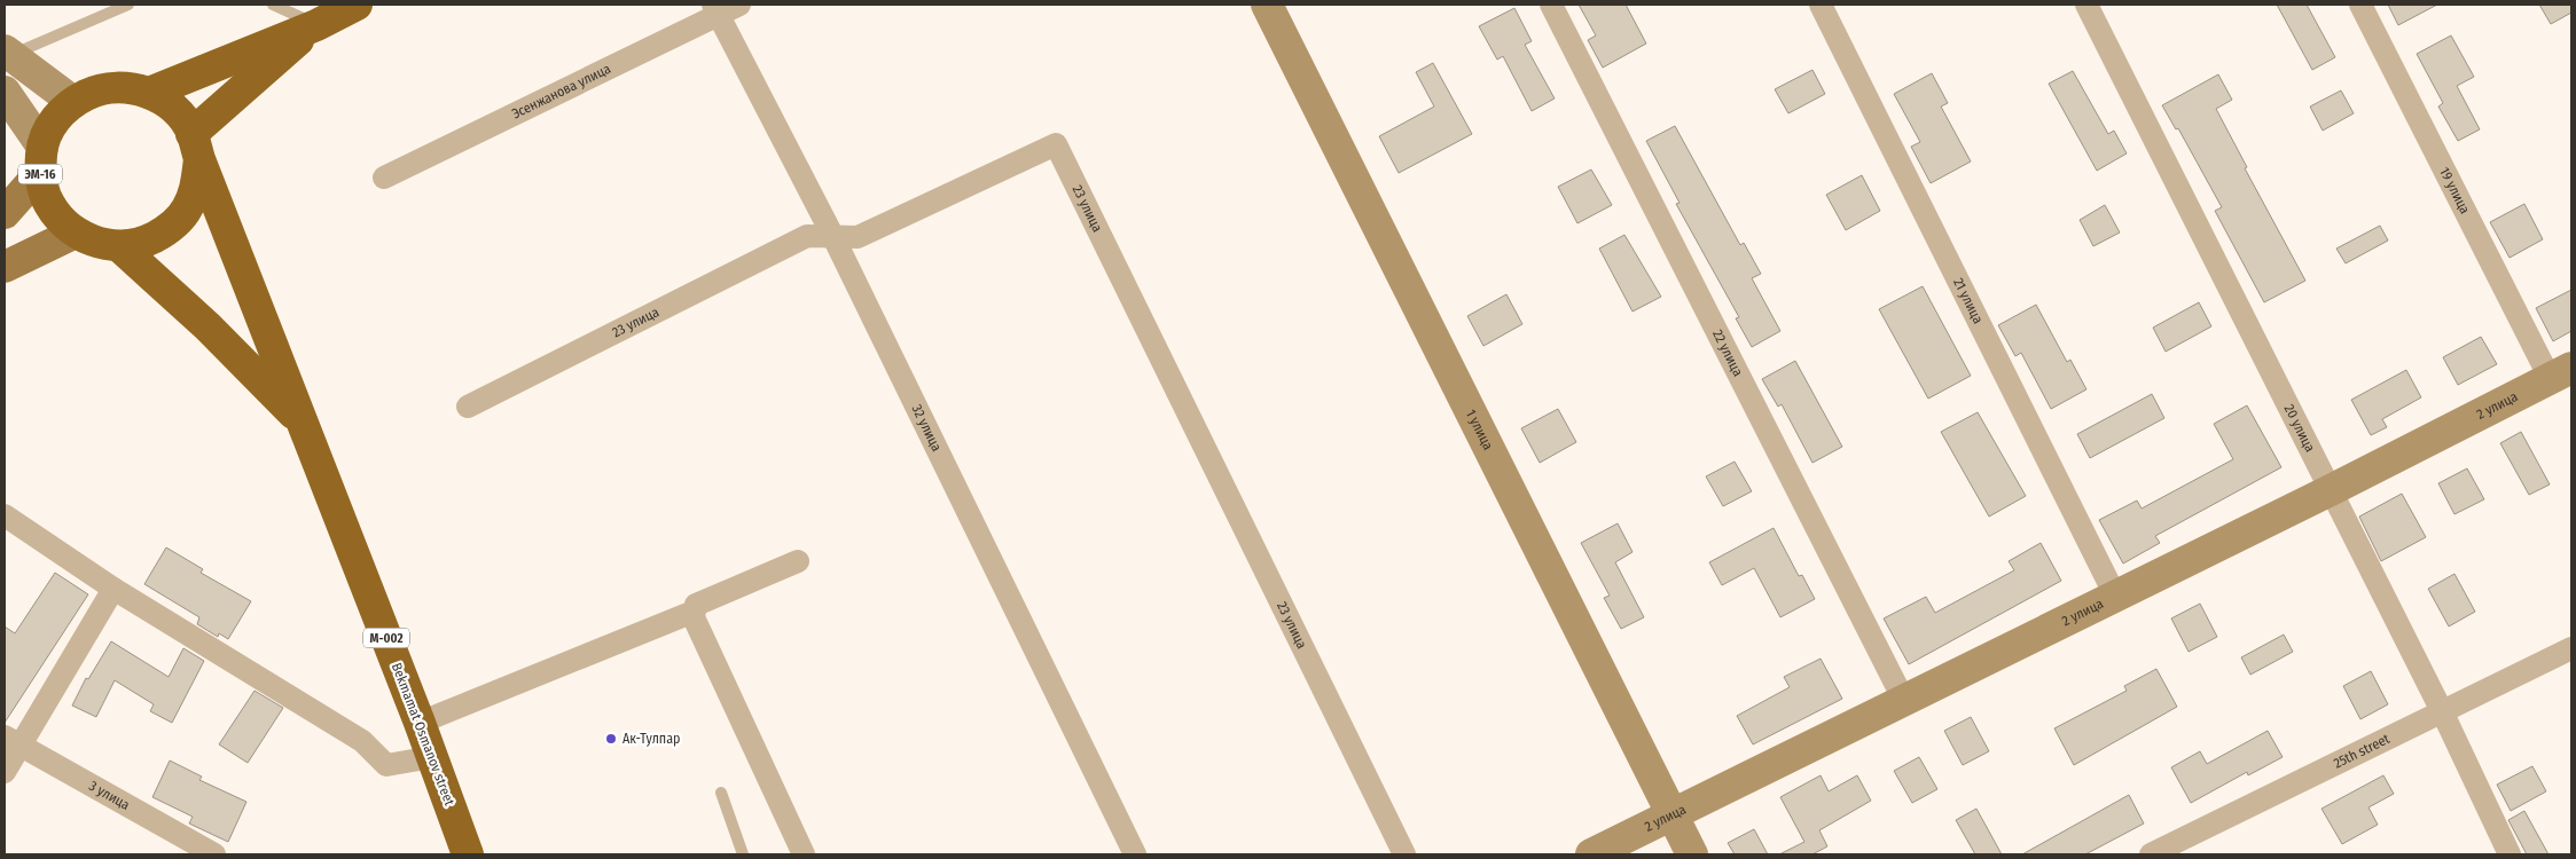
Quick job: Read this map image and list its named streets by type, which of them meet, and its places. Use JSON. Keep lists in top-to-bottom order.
{
  "streets": {
    "highway": ["ЭМ-16", "M-002", "Bekmamat Osmanov street"],
    "street": [
      "Эсенжанова улица",
      "19 улица",
      "23 улица",
      "21 улица",
      "22 улица",
      "2 улица",
      "32 улица",
      "20 улица",
      "1 улица",
      "25th street",
      "3 улица"
    ]
  },
  "crossings": [
    ["Эсенжанова улица", "32 улица"],
    ["ЭМ-16", "M-002"],
    ["19 улица", "2 улица"],
    ["23 улица", "32 улица"],
    ["21 улица", "2 улица"],
    ["22 улица", "2 улица"],
    ["2 улица", "20 улица"],
    ["2 улица", "1 улица"],
    ["20 улица", "25th street"],
    ["M-002", "Bekmamat Osmanov street"]
  ],
  "places": ["Ак-Тулпар"]
}
